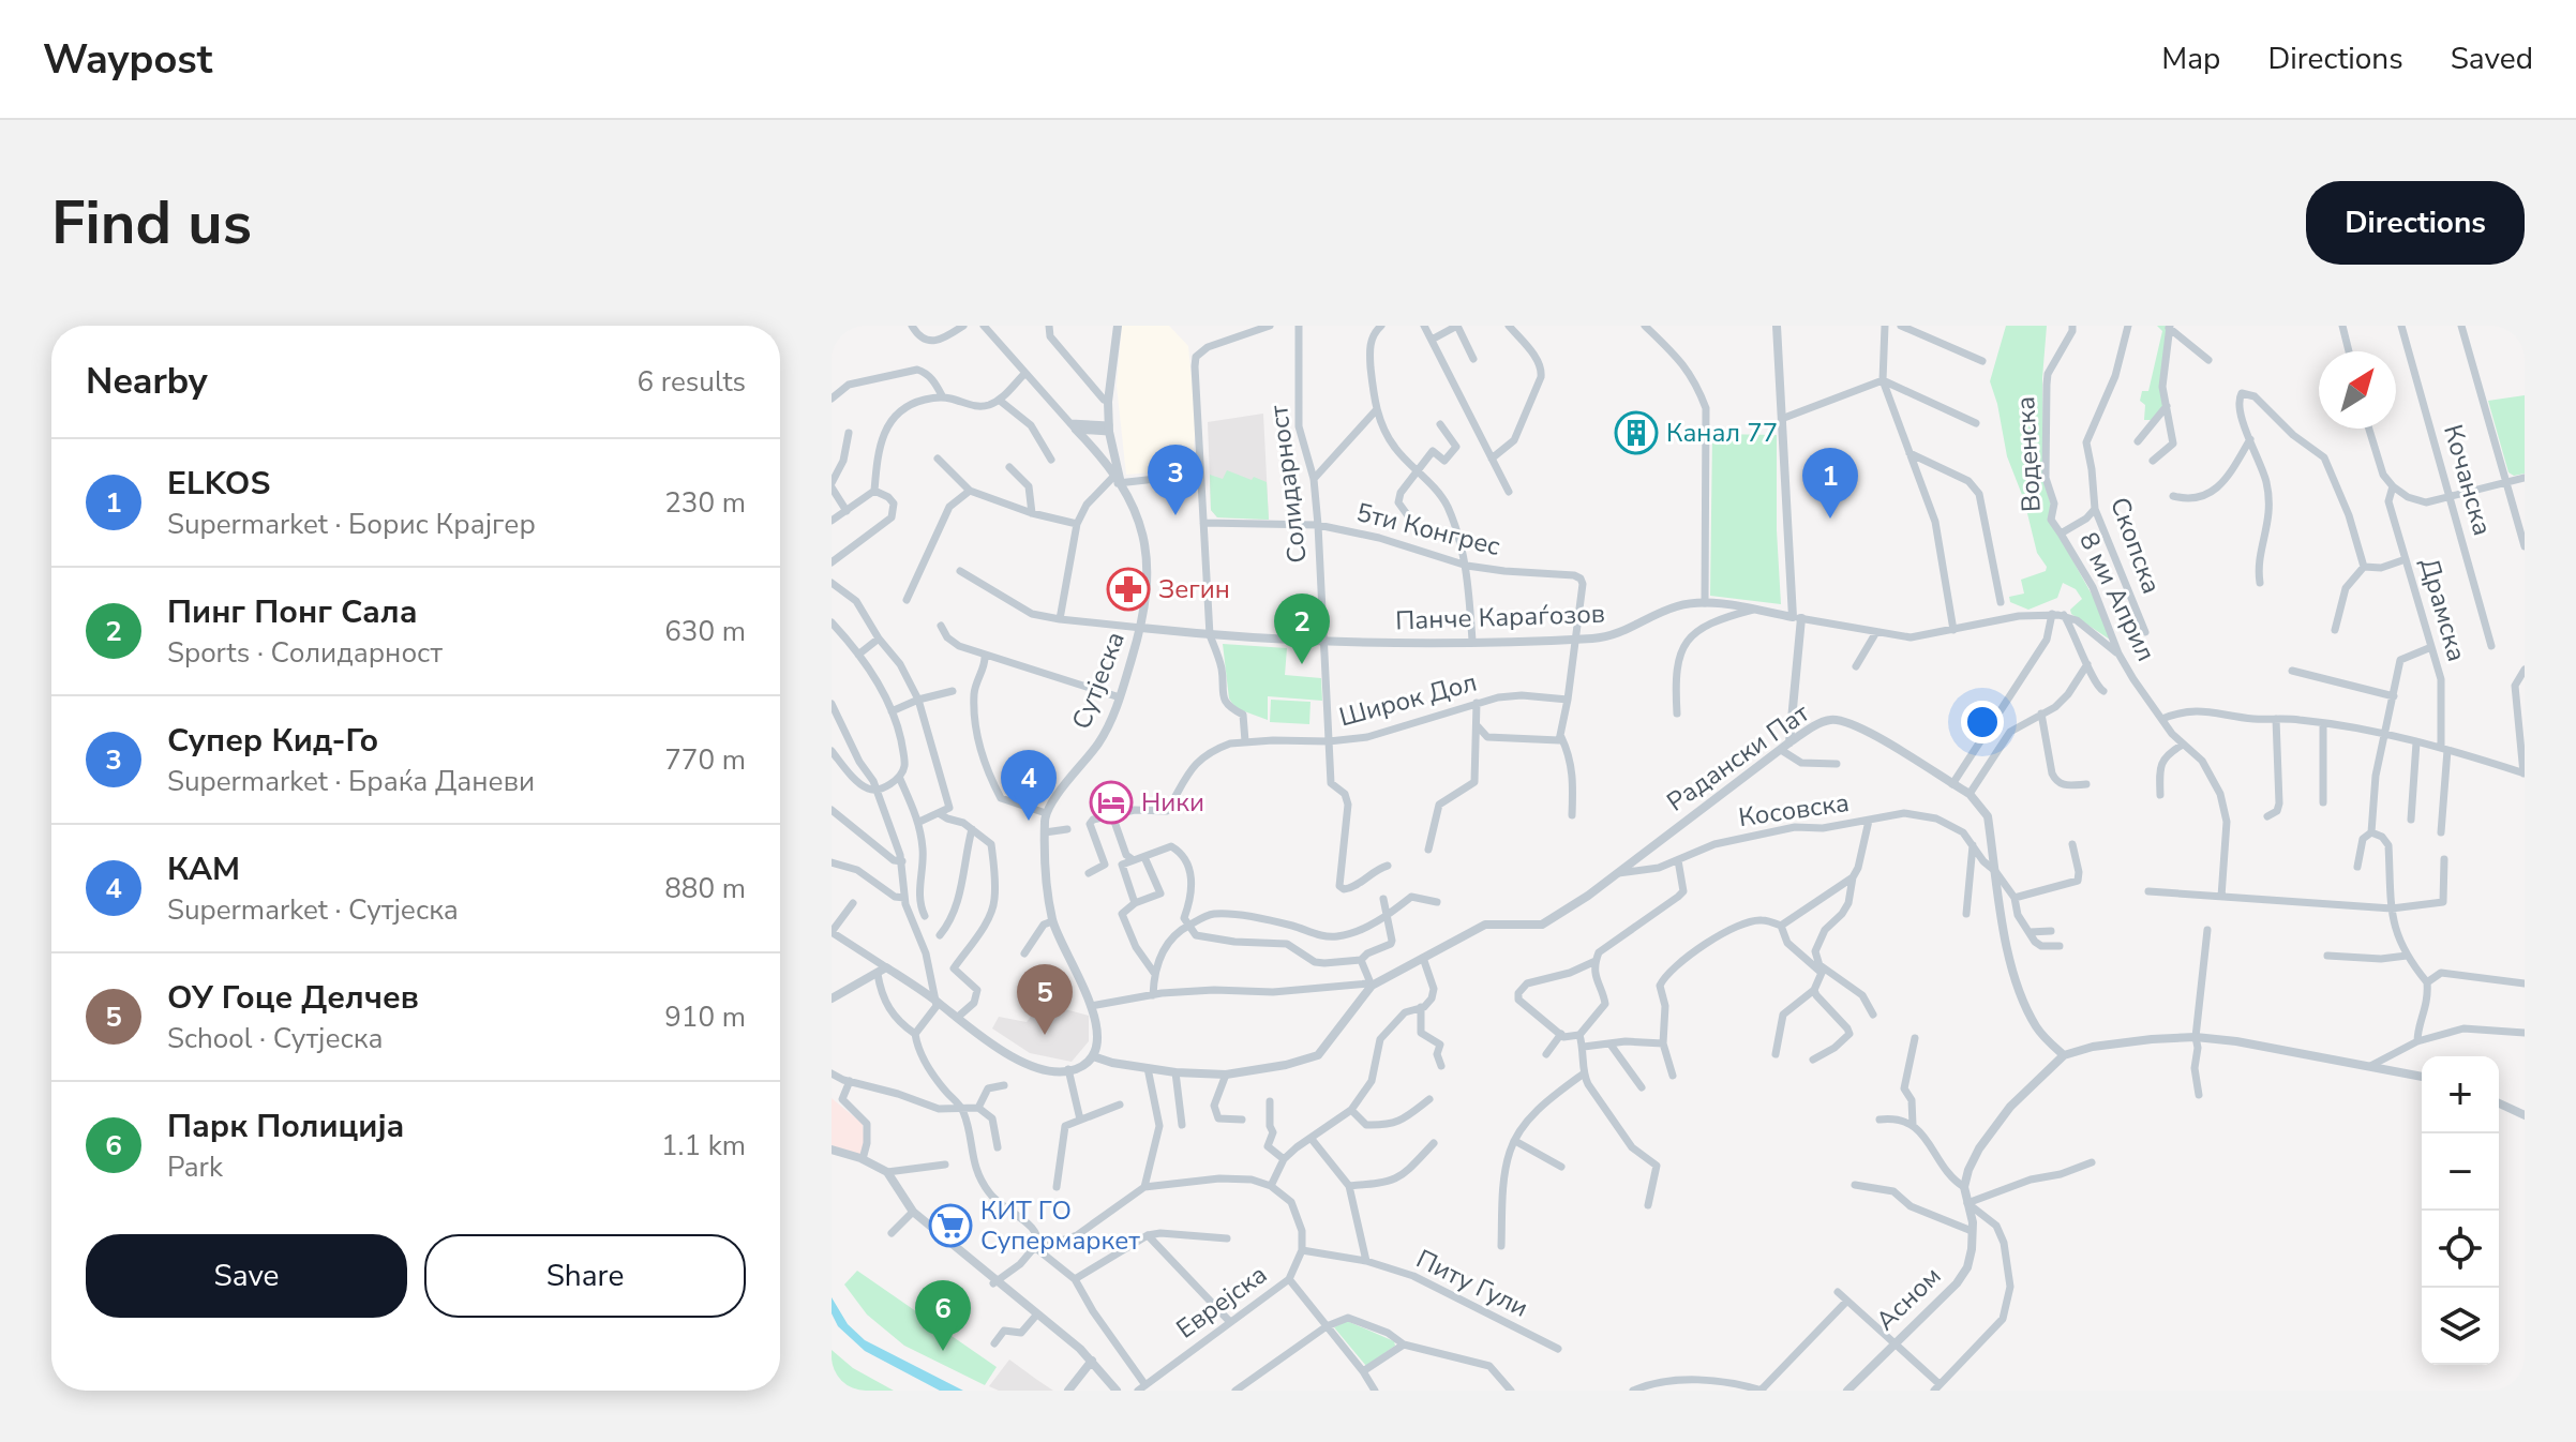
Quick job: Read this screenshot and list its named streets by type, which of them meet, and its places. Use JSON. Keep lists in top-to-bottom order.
{
  "streets": {
    "street": [
      "Воденска",
      "Кочанска",
      "Солидарност",
      "5ти Конгрес",
      "Скопска",
      "8 ми Април",
      "Драмска",
      "Панче Караѓозов",
      "Сутјеска",
      "Широк Дол",
      "Радански Пат",
      "Косовска",
      "Питу Гули",
      "Асном",
      "Еврејска"
    ]
  },
  "crossings": [
    ["Воденска", "8 ми Април"],
    ["Солидарност", "5ти Конгрес"],
    ["Солидарност", "Панче Караѓозов"],
    ["Солидарност", "Широк Дол"],
    ["5ти Конгрес", "Панче Караѓозов"],
    ["Скопска", "8 ми Април"],
    ["Панче Караѓозов", "Сутјеска"],
    ["Радански Пат", "Косовска"],
    ["Питу Гули", "Еврејска"]
  ],
  "places": {
    "building": ["Канал 77"],
    "pharmacy": ["Зегин"],
    "hotel": ["Ники"],
    "supermarket": ["КИТ ГО Супермаркет"]
  },
  "north": "top right",
  "page": {
    "header": "Waypost",
    "nav": ["Map", "Directions", "Saved"],
    "buttons": [
      "Directions",
      ["Save", "Share"]
    ],
    "title": "Find us",
    "heading": ["Nearby", "6 results"],
    "list": [
      {
        "mark": "1",
        "name": "ELKOS",
        "note": "Supermarket · Борис Крајгер",
        "value": "230 m"
      },
      {
        "mark": "2",
        "name": "Пинг Понг Сала",
        "note": "Sports · Солидарност",
        "value": "630 m"
      },
      {
        "mark": "3",
        "name": "Супер Кид-Го",
        "note": "Supermarket · Браќа Даневи",
        "value": "770 m"
      },
      {
        "mark": "4",
        "name": "КАМ",
        "note": "Supermarket · Сутјеска",
        "value": "880 m"
      },
      {
        "mark": "5",
        "name": "ОУ Гоце Делчев",
        "note": "School · Сутјеска",
        "value": "910 m"
      },
      {
        "mark": "6",
        "name": "Парк Полиција",
        "note": "Park",
        "value": "1.1 km"
      }
    ],
    "pins": [
      "3",
      "1",
      "2",
      "4",
      "5",
      "6"
    ],
    "map_buttons": ["+", "−"]
  }
}
